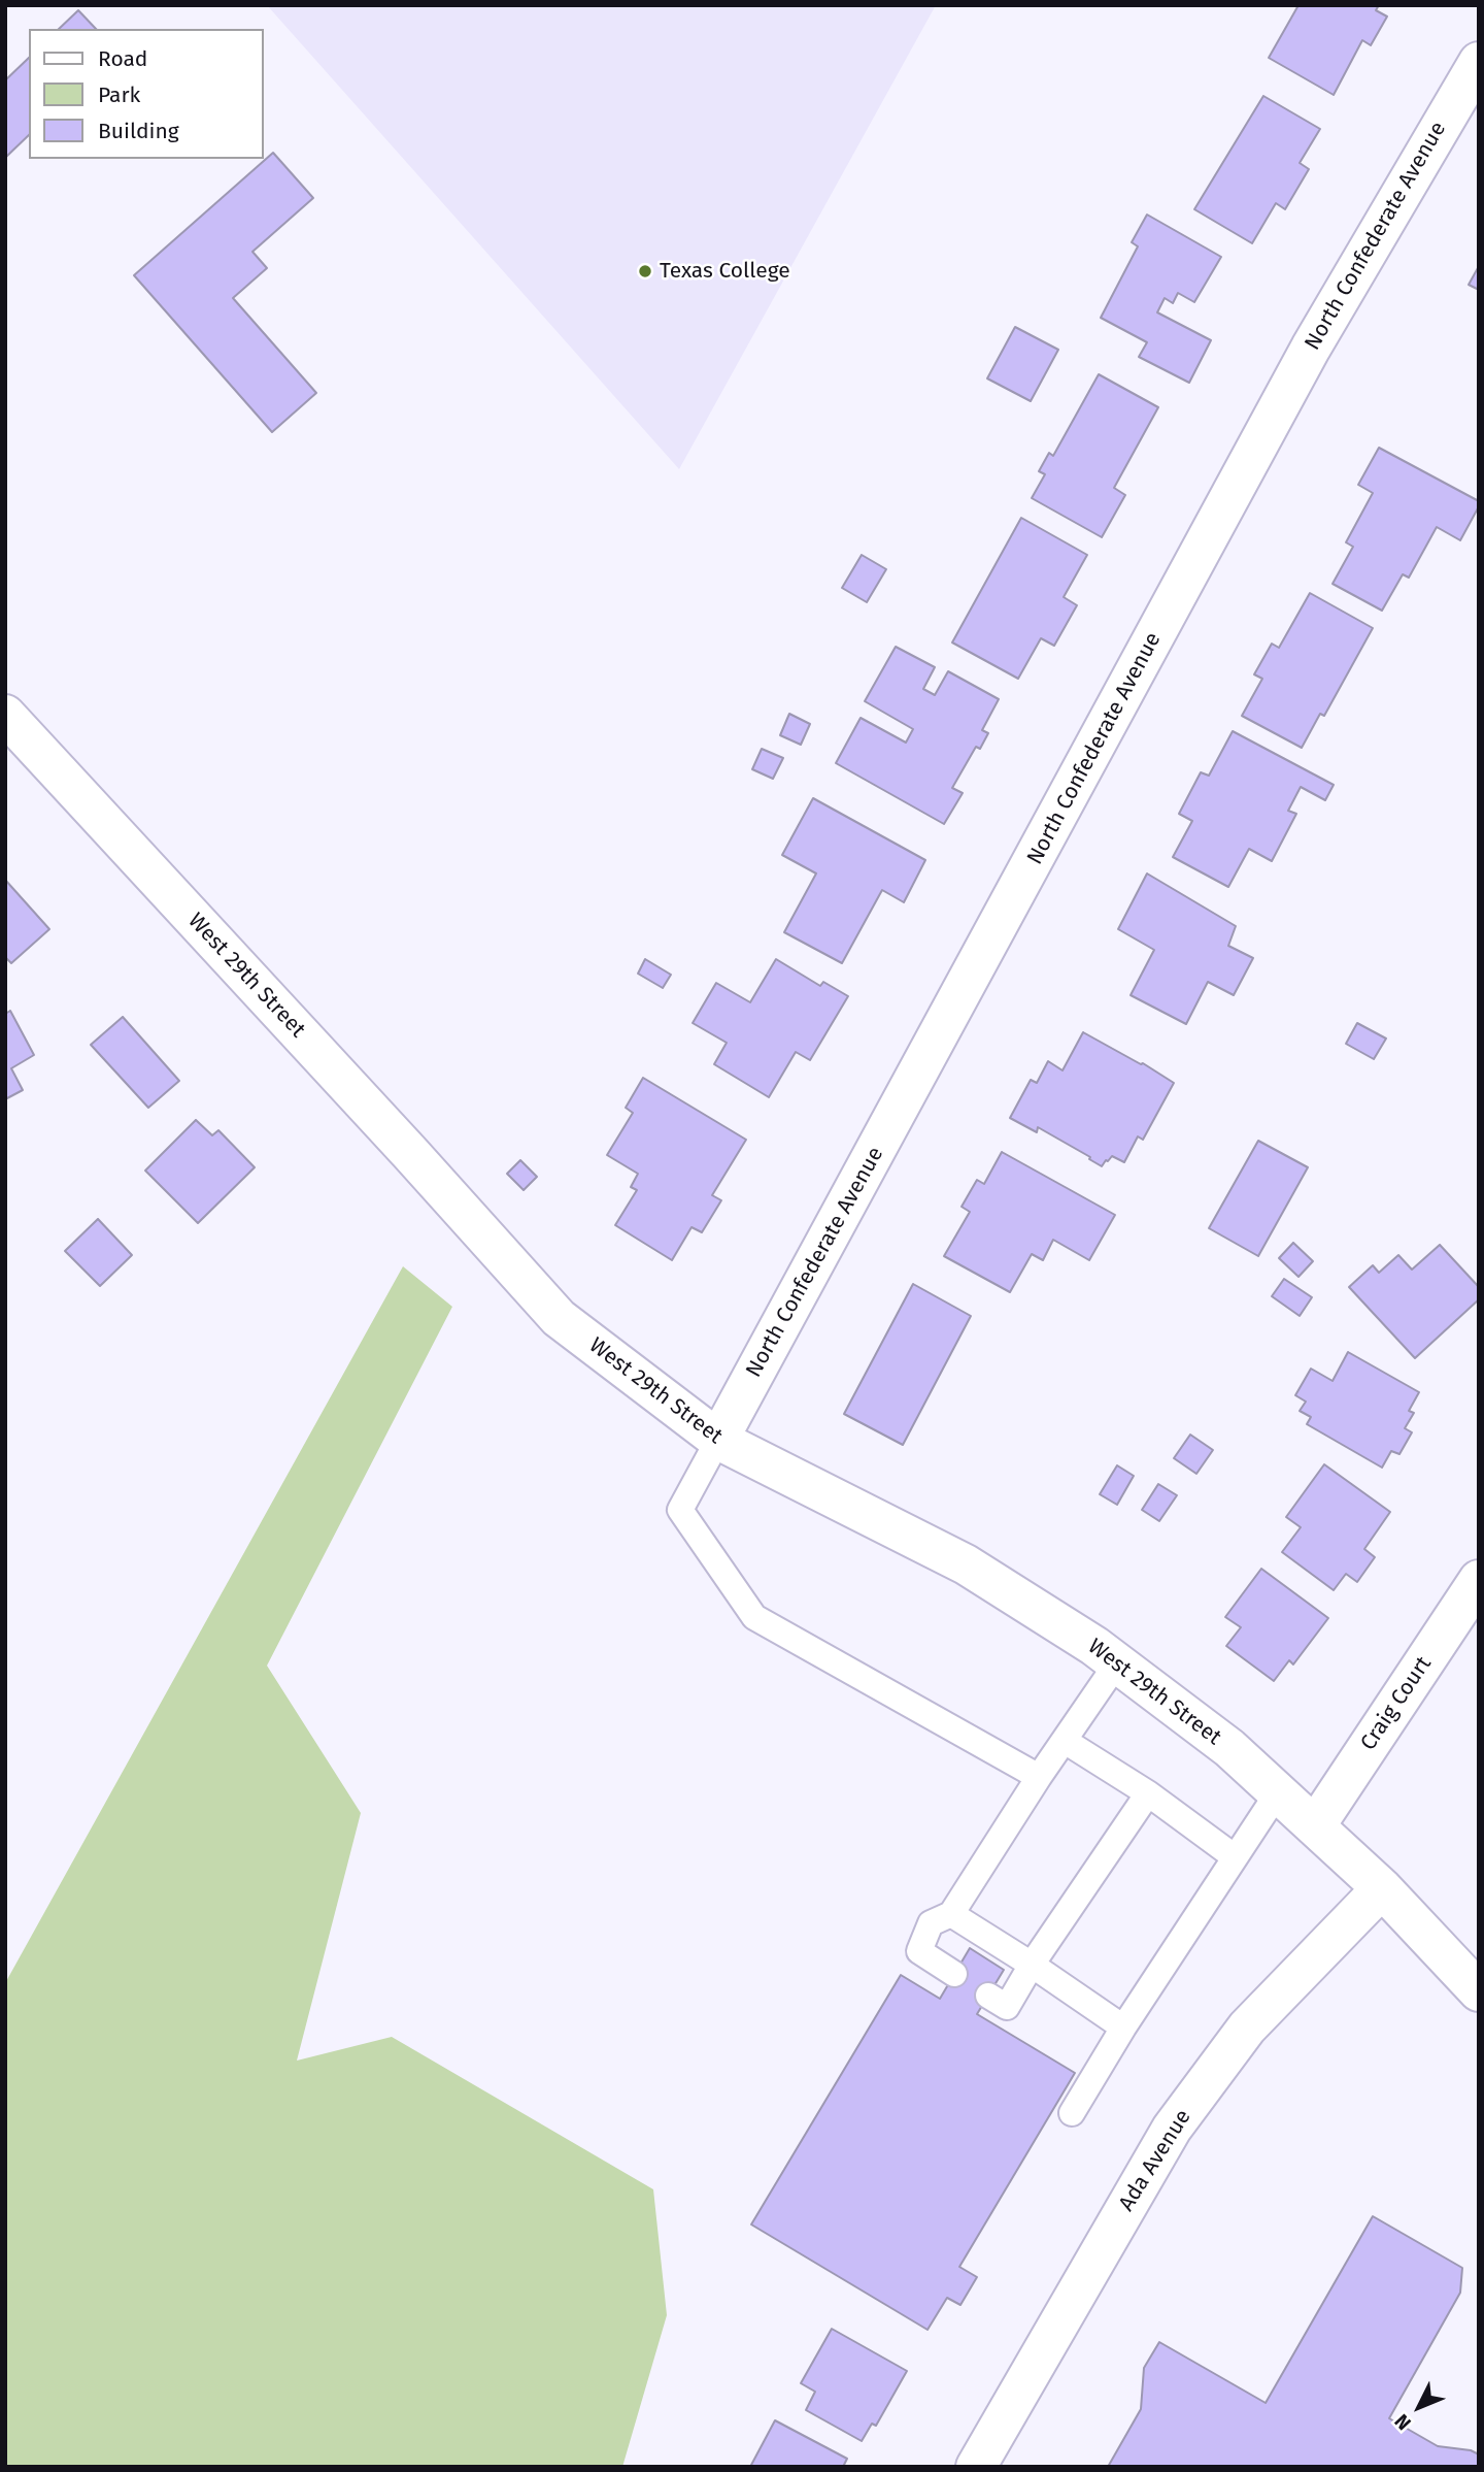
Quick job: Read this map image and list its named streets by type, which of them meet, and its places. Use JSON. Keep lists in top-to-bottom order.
{
  "streets": {
    "street": [
      "North Confederate Avenue",
      "West 29th Street",
      "Craig Court",
      "Ada Avenue"
    ]
  },
  "crossings": [
    ["North Confederate Avenue", "West 29th Street"],
    ["West 29th Street", "Craig Court"],
    ["West 29th Street", "Ada Avenue"]
  ],
  "places": ["Texas College"],
  "legend": ["Road", "Park", "Building"],
  "north": "bottom left"
}
